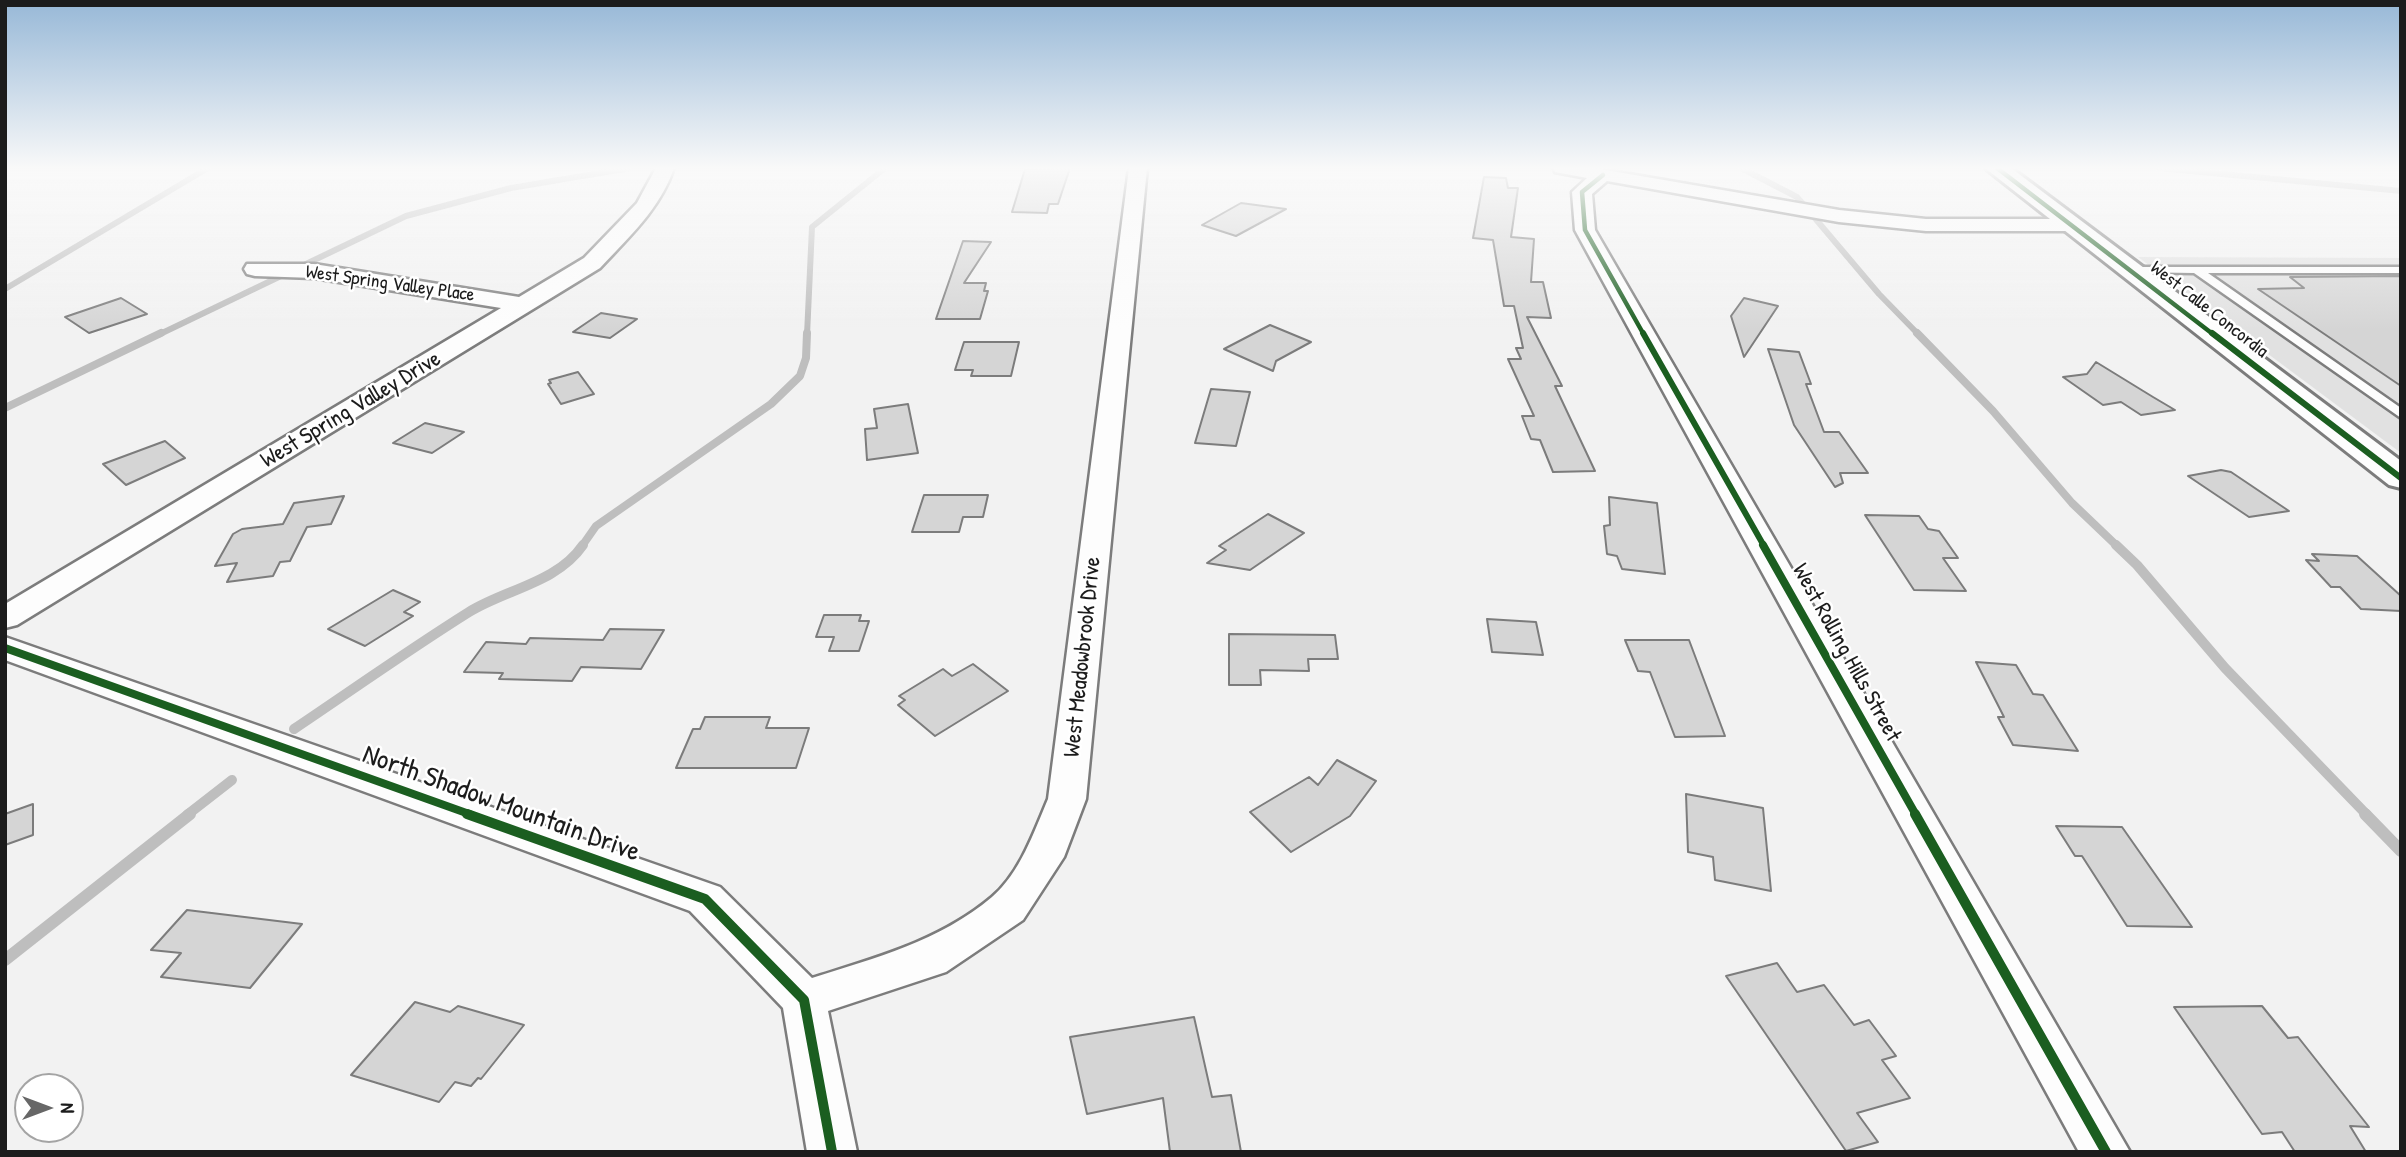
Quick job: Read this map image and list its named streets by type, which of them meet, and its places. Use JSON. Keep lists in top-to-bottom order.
{
  "streets": {
    "street": [
      "West Spring Valley Place",
      "West Calle Concordia",
      "West Spring Valley Drive",
      "West Rolling Hills Street",
      "West Meadowbrook Drive",
      "North Shadow Mountain Drive"
    ]
  },
  "crossings": [
    ["West Spring Valley Place", "West Spring Valley Drive"],
    ["West Meadowbrook Drive", "North Shadow Mountain Drive"]
  ],
  "north": "right"
}
